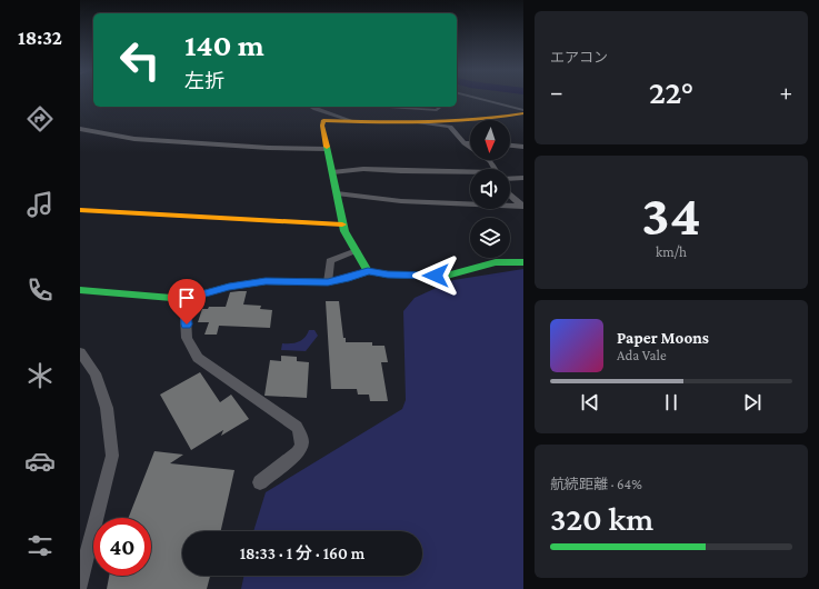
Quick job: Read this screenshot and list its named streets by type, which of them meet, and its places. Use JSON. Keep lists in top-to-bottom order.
{
  "north": "bottom",
  "page": {
    "tabs": "18:32",
    "tile": [
      "エアコン",
      ["34", "km/h"],
      ["航続距離 · 64%", "320 km"]
    ],
    "turn": ["140 m", "左折"],
    "heat": ["−", "22°", "+"],
    "song": ["Paper Moons", "Ada Vale"],
    "limit": "40",
    "trip": "18:33 · 1 分 · 160 m"
  }
}
